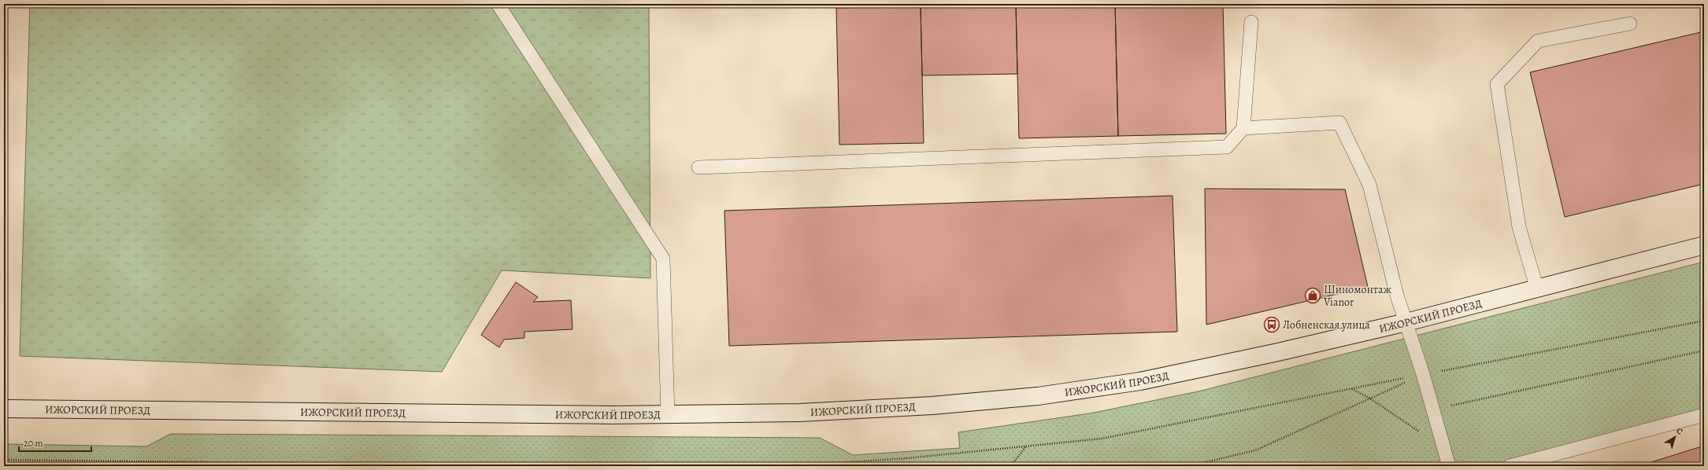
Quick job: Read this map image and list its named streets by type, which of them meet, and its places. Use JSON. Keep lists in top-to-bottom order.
{
  "streets": {
    "street": ["ИЖОРСКИЙ ПРОЕЗД"]
  },
  "places": {
    "shop": ["Шиномонтаж Vianor"],
    "bus stop": ["Лобненская улица"]
  },
  "scale_bar": "20 m",
  "north": "top right"
}
